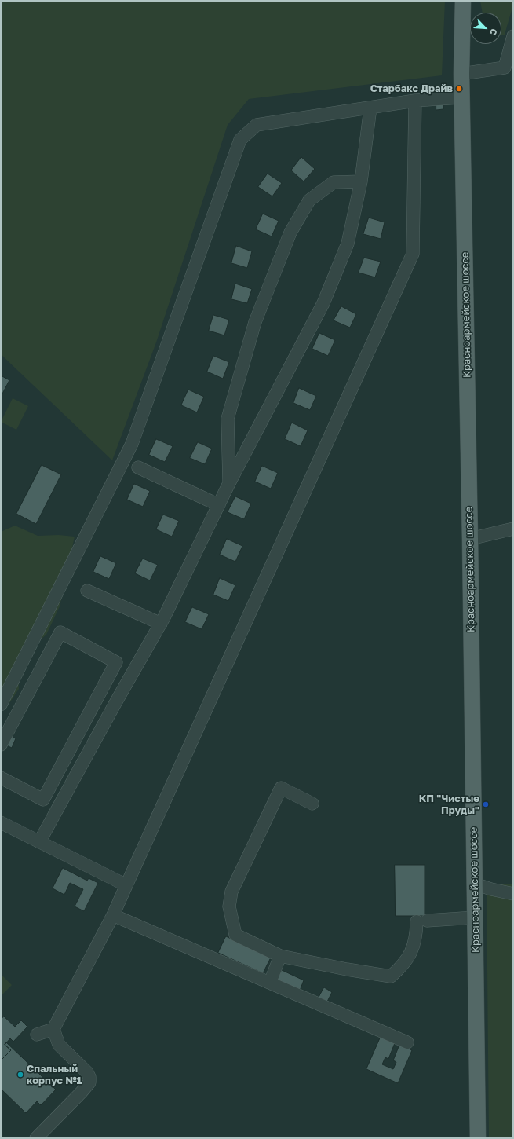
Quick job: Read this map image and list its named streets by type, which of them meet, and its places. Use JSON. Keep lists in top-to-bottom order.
{
  "streets": {
    "main road": ["Красноармейское шоссе"]
  },
  "places": ["Старбакс Драйв", "КП \"Чистые Пруды\"", "Спальный корпус №1"],
  "north": "bottom right"
}
